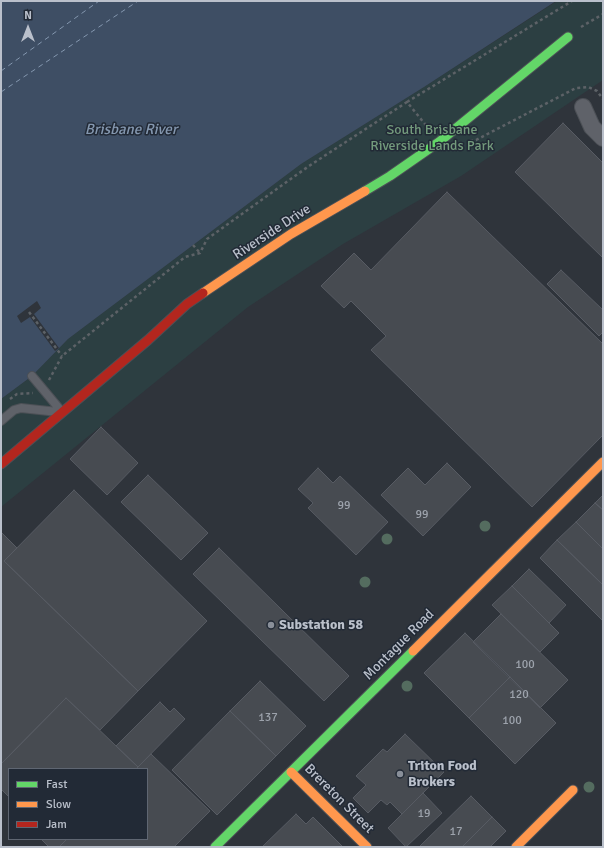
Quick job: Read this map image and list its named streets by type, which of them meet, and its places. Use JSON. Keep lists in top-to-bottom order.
{
  "streets": {
    "street": ["Riverside Drive", "Montague Road", "Brereton Street"]
  },
  "crossings": [
    ["Montague Road", "Brereton Street"]
  ],
  "water": ["Brisbane River"],
  "parks": ["South Brisbane Riverside Lands Park"],
  "places": ["Substation 58", "Triton Food Brokers"],
  "house_numbers": [
    "99",
    "99",
    "100",
    "120",
    "137",
    "100",
    "19",
    "17"
  ],
  "legend": ["Fast", "Slow", "Jam"],
  "north": "top"
}
